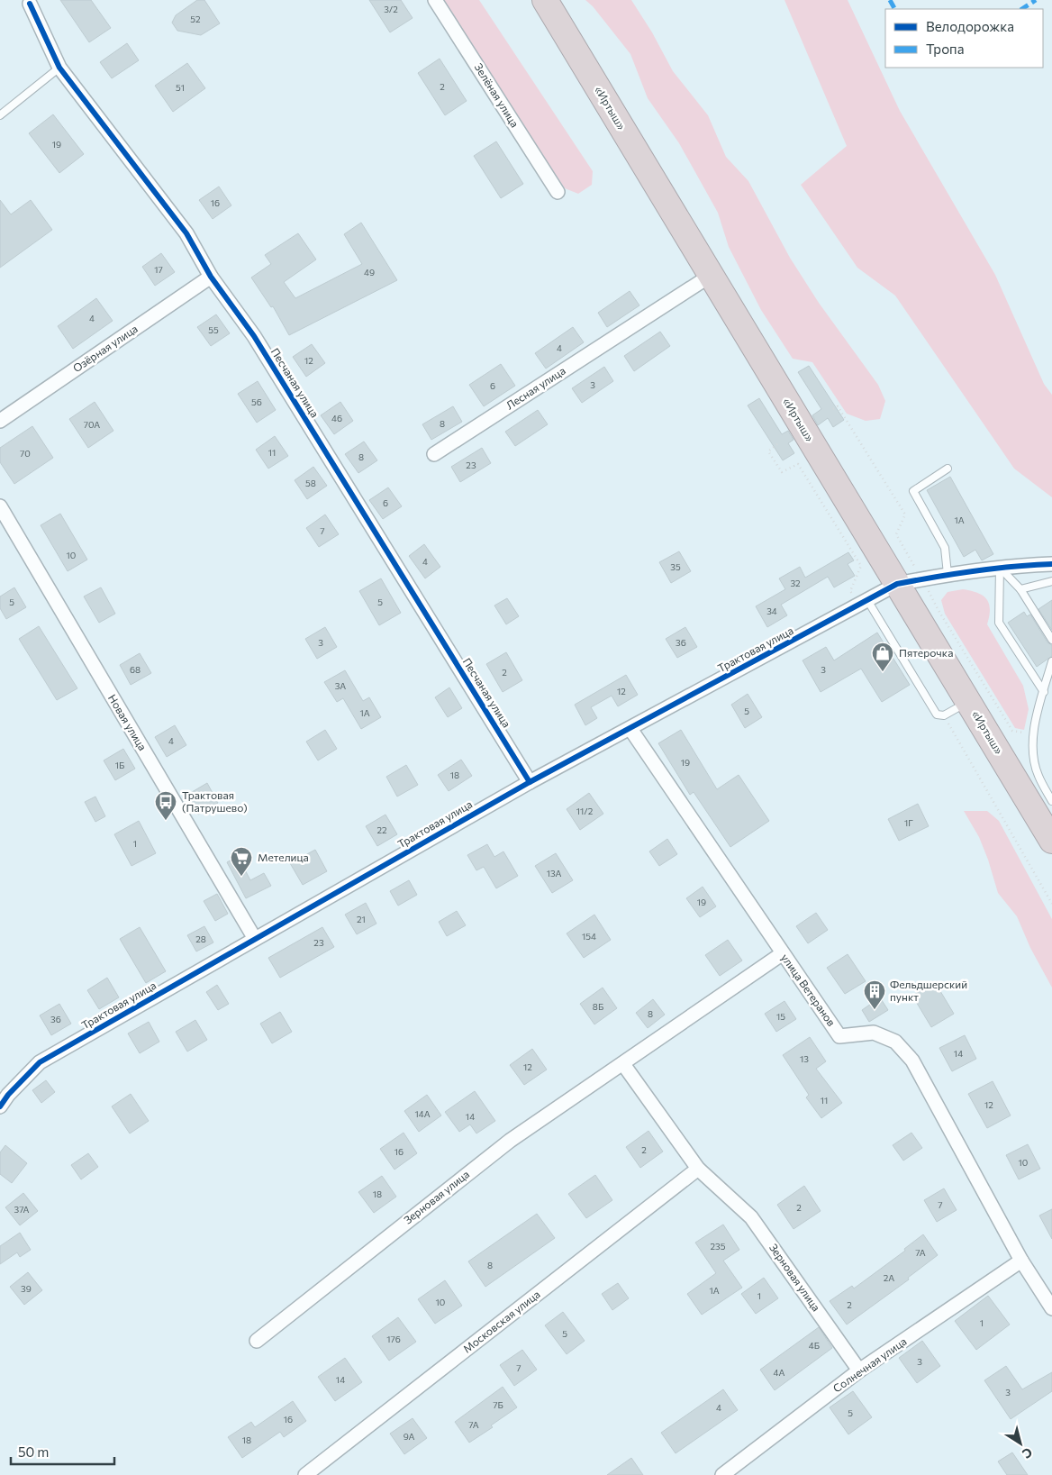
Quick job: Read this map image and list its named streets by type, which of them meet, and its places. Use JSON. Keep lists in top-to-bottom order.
{
  "streets": {
    "highway": ["«Иртыш»"],
    "street": [
      "Зелёная улица",
      "Озёрная улица",
      "Песчаная улица",
      "Лесная улица",
      "Трактовая улица",
      "Новая улица",
      "улица Ветеранов",
      "Зерновая улица",
      "Московская улица",
      "Солнечная улица"
    ]
  },
  "crossings": [
    ["«Иртыш»", "Лесная улица"],
    ["«Иртыш»", "Трактовая улица"],
    ["Озёрная улица", "Песчаная улица"],
    ["Песчаная улица", "Трактовая улица"],
    ["Трактовая улица", "Новая улица"],
    ["Трактовая улица", "улица Ветеранов"],
    ["улица Ветеранов", "Зерновая улица"],
    ["улица Ветеранов", "Солнечная улица"],
    ["Зерновая улица", "Московская улица"],
    ["Зерновая улица", "Солнечная улица"]
  ],
  "places": {
    "shop": ["Пятерочка"],
    "bus stop": ["Трактовая (Патрушево)"],
    "supermarket": ["Метелица"],
    "building": ["Фельдшерский пункт"]
  },
  "house_numbers": [
    "3/2",
    "52",
    "2",
    "51",
    "19",
    "16",
    "17",
    "49",
    "4",
    "55",
    "4",
    "12",
    "3",
    "6",
    "56",
    "46",
    "8",
    "70А",
    "11",
    "70",
    "8",
    "23",
    "58",
    "6",
    "1А",
    "7",
    "10",
    "4",
    "35",
    "32",
    "5",
    "5",
    "34",
    "3",
    "36",
    "68",
    "3",
    "2",
    "3А",
    "12",
    "5",
    "1А",
    "4",
    "19",
    "1Б",
    "18",
    "11/2",
    "1Г",
    "22",
    "1",
    "13А",
    "19",
    "21",
    "154",
    "28",
    "23",
    "8Б",
    "8",
    "15",
    "36",
    "14",
    "13",
    "12",
    "11",
    "12",
    "14А",
    "14",
    "2",
    "16",
    "10",
    "18",
    "7",
    "2",
    "37А",
    "235",
    "7А",
    "8",
    "2А",
    "39",
    "1А",
    "1",
    "10",
    "2",
    "1",
    "5",
    "176",
    "4Б",
    "3",
    "7",
    "4А",
    "14",
    "3",
    "7Б",
    "4",
    "5",
    "16",
    "7А",
    "9А",
    "18"
  ],
  "legend": ["Велодорожка", "Тропа"],
  "scale_bar": "50 m",
  "north": "bottom right"
}
